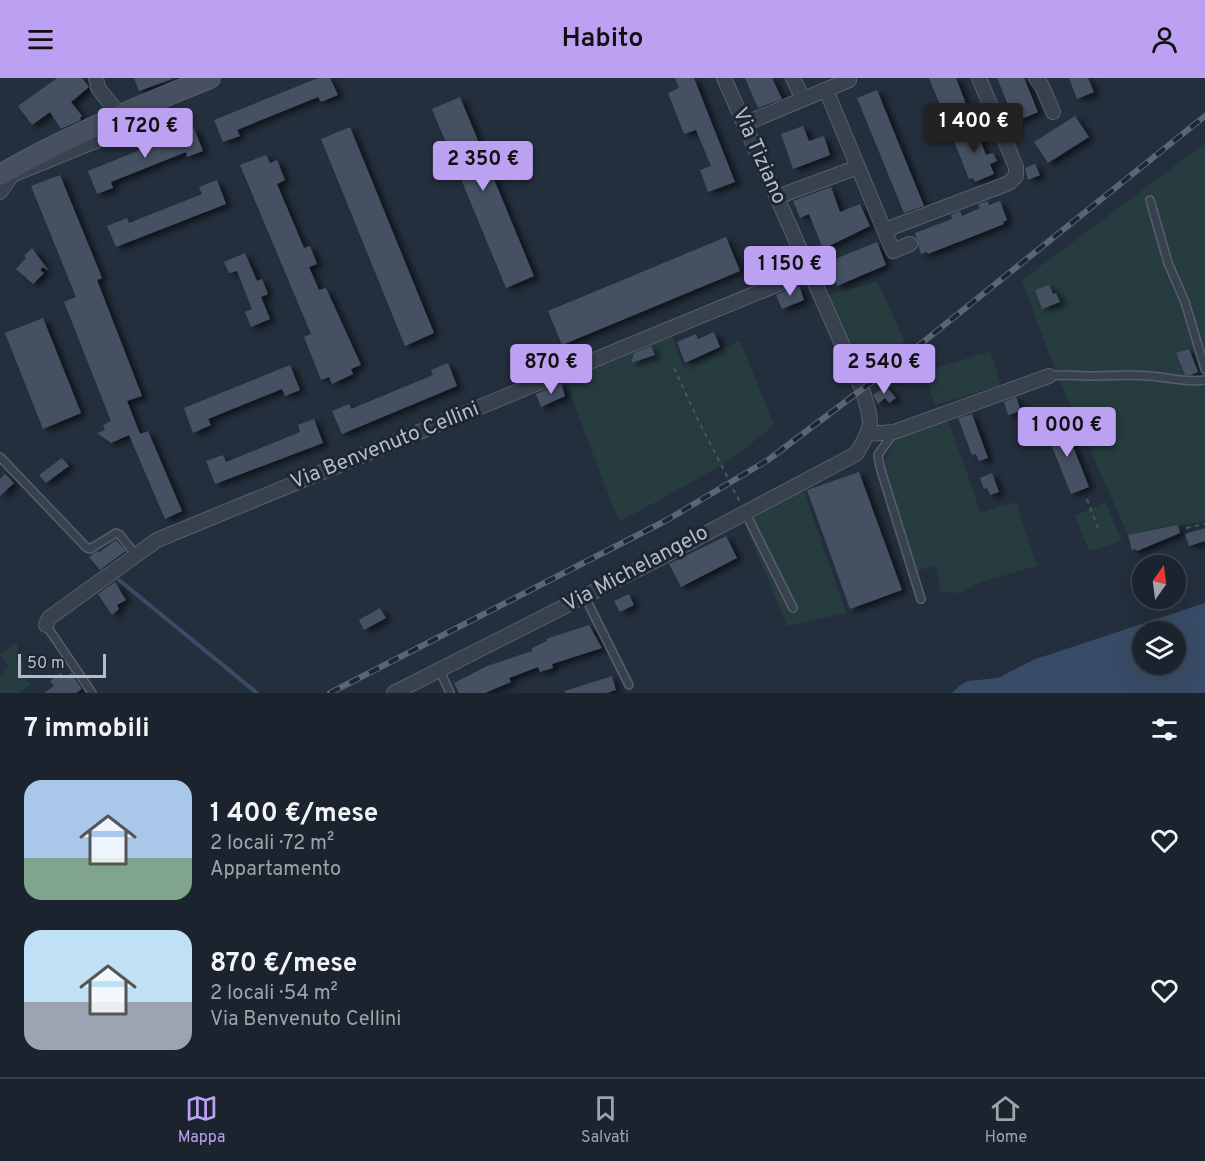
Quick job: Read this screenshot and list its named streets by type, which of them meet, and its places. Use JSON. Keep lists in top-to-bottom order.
{
  "streets": {
    "street": ["Via Tiziano", "Via Benvenuto Cellini", "Via Michelangelo"]
  },
  "crossings": [
    ["Via Tiziano", "Via Benvenuto Cellini"],
    ["Via Tiziano", "Via Michelangelo"]
  ],
  "scale_bar": "50 m",
  "north": "top",
  "page": {
    "header": "Habito",
    "price": [
      "1 400 €",
      "1 720 €",
      "2 350 €",
      "1 150 €",
      "870 €",
      "2 540 €",
      "1 000 €"
    ],
    "scale": "50 m",
    "heading": "7 immobili",
    "list": [
      {
        "name": "1 400 €/mese",
        "note": "2 locali · 72 m² · Appartamento"
      },
      {
        "name": "870 €/mese",
        "note": "2 locali · 54 m² · Via Benvenuto Cellini"
      }
    ],
    "tabs": ["Mappa", "Salvati", "Home"]
  }
}
